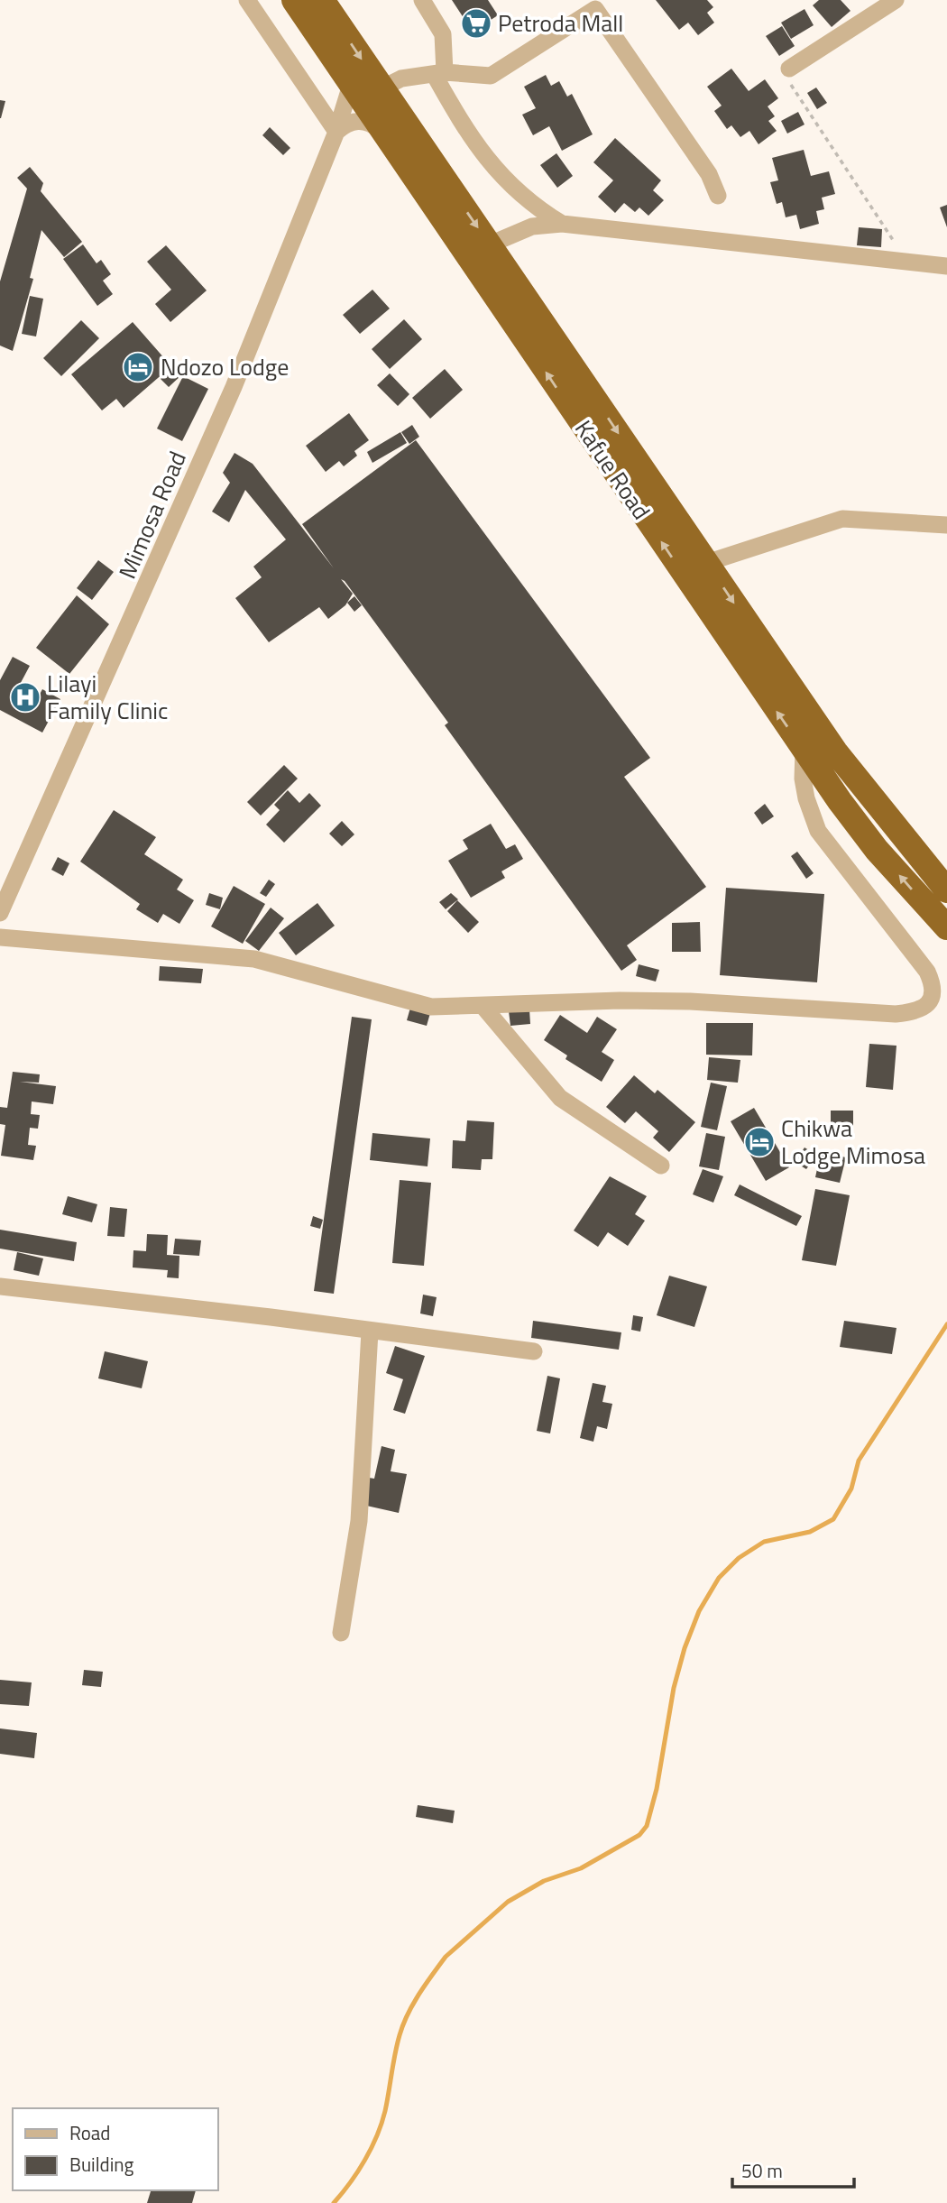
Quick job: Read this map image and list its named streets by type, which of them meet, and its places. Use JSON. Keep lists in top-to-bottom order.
{
  "streets": {
    "highway": ["Kafue Road"],
    "street": ["Mimosa Road"]
  },
  "crossings": [
    ["Kafue Road", "Mimosa Road"]
  ],
  "places": {
    "supermarket": ["Petroda Mall"],
    "hotel": ["Ndozo Lodge", "Chikwa Lodge Mimosa"],
    "hospital": ["Lilayi Family Clinic"]
  },
  "legend": ["Road", "Building"],
  "scale_bar": "50 m"
}
